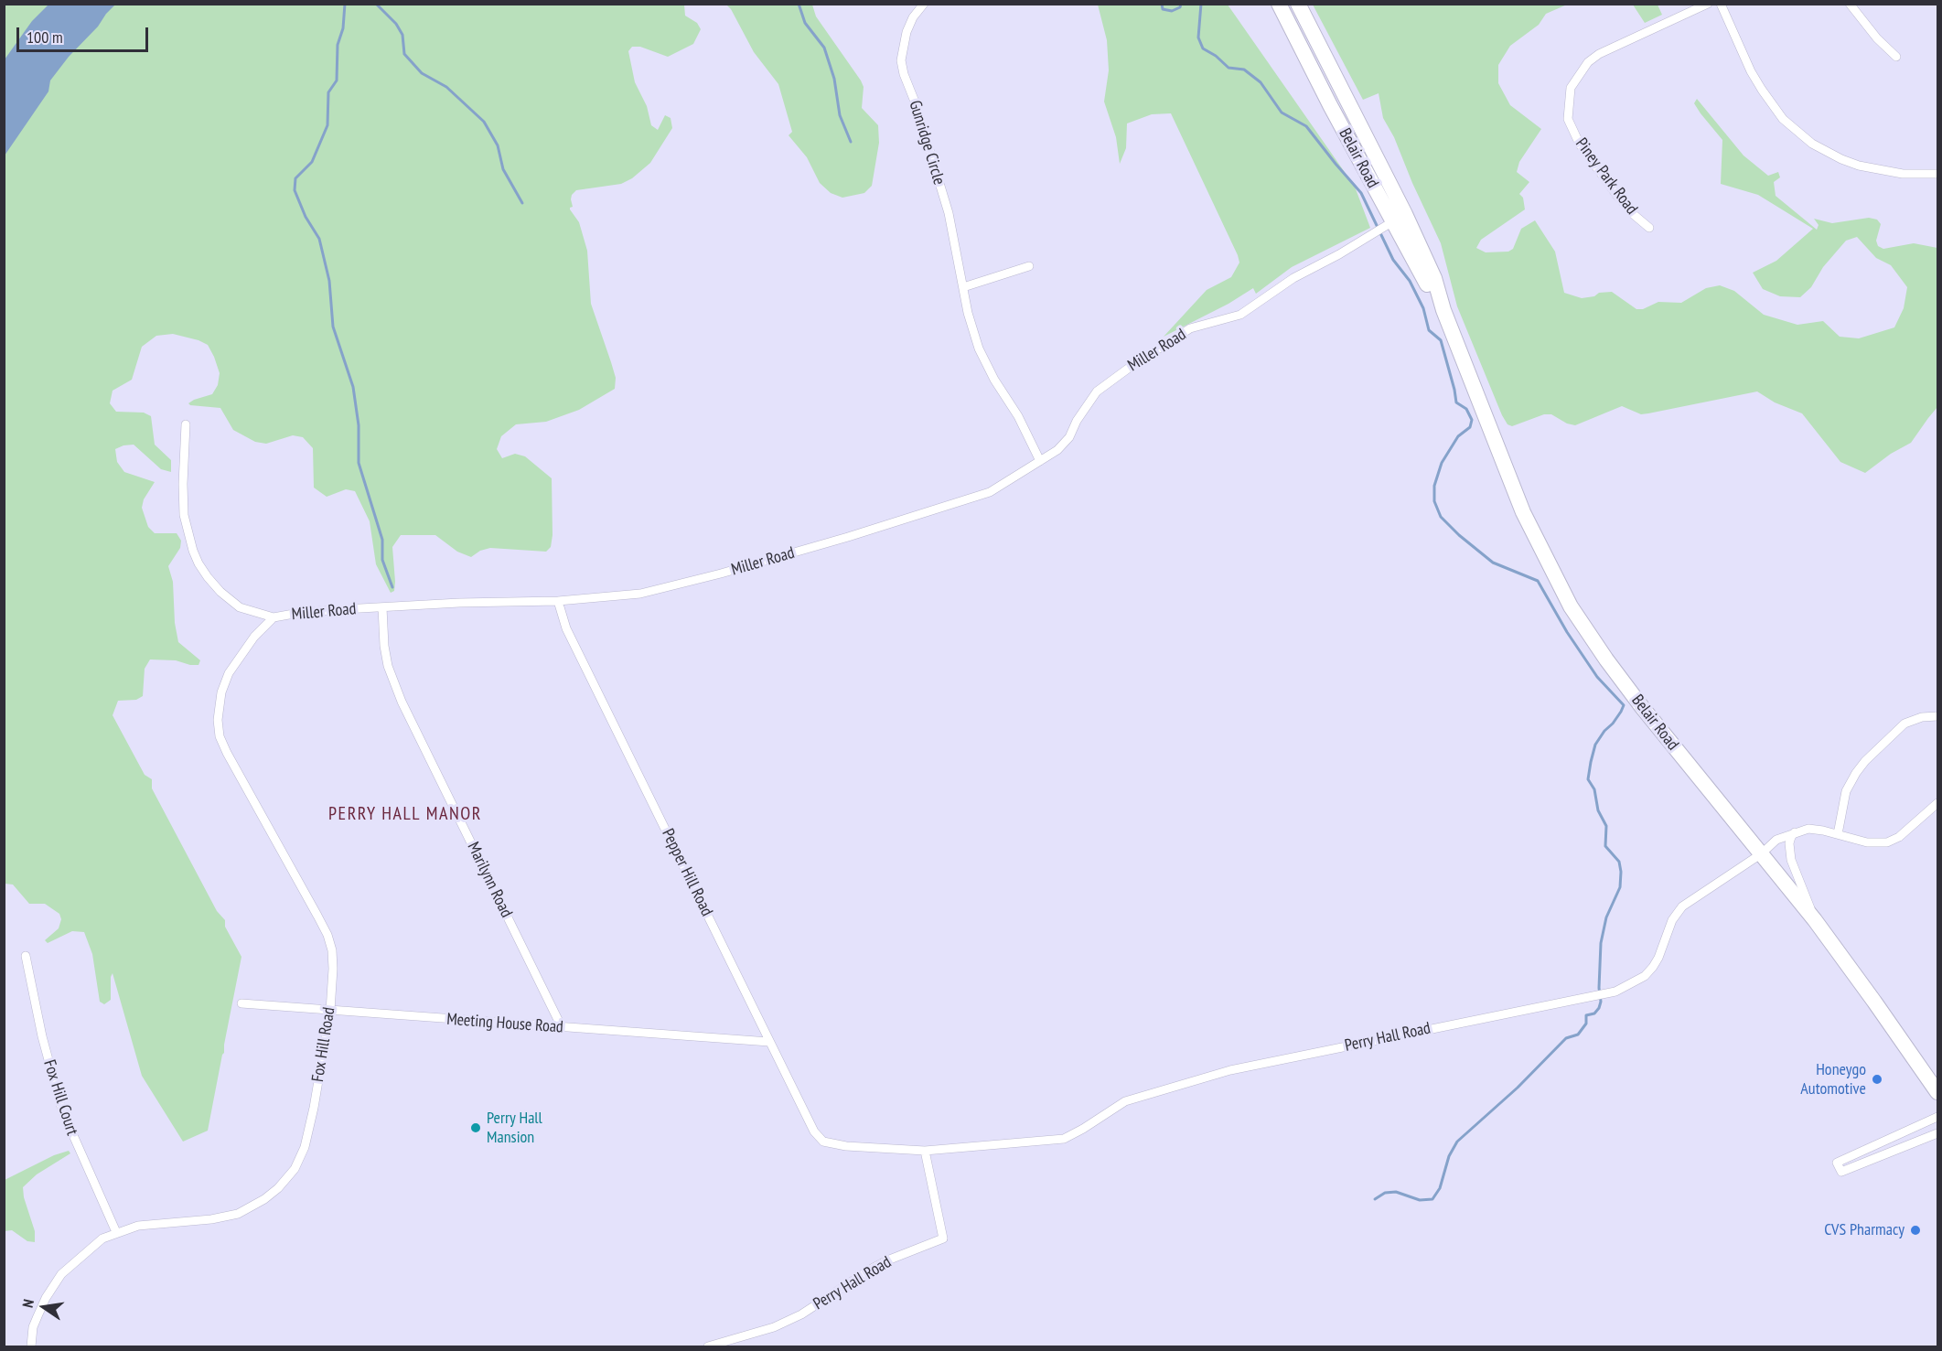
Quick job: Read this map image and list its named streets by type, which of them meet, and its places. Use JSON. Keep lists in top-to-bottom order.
{
  "streets": {
    "highway": ["Belair Road"],
    "street": [
      "Gunridge Circle",
      "Piney Park Road",
      "Miller Road",
      "Pepper Hill Road",
      "Marilynn Road",
      "Meeting House Road",
      "Perry Hall Road",
      "Fox Hill Road",
      "Fox Hill Court"
    ]
  },
  "crossings": [
    ["Gunridge Circle", "Miller Road"],
    ["Belair Road", "Miller Road"],
    ["Belair Road", "Perry Hall Road"],
    ["Miller Road", "Pepper Hill Road"],
    ["Miller Road", "Marilynn Road"],
    ["Miller Road", "Fox Hill Road"],
    ["Pepper Hill Road", "Meeting House Road"],
    ["Pepper Hill Road", "Perry Hall Road"],
    ["Marilynn Road", "Meeting House Road"],
    ["Meeting House Road", "Fox Hill Road"],
    ["Fox Hill Road", "Fox Hill Court"]
  ],
  "districts": ["PERRY HALL MANOR"],
  "places": ["Honeygo Automotive", "Perry Hall Mansion", "CVS Pharmacy"],
  "scale_bar": "100 m",
  "north": "left"
}
